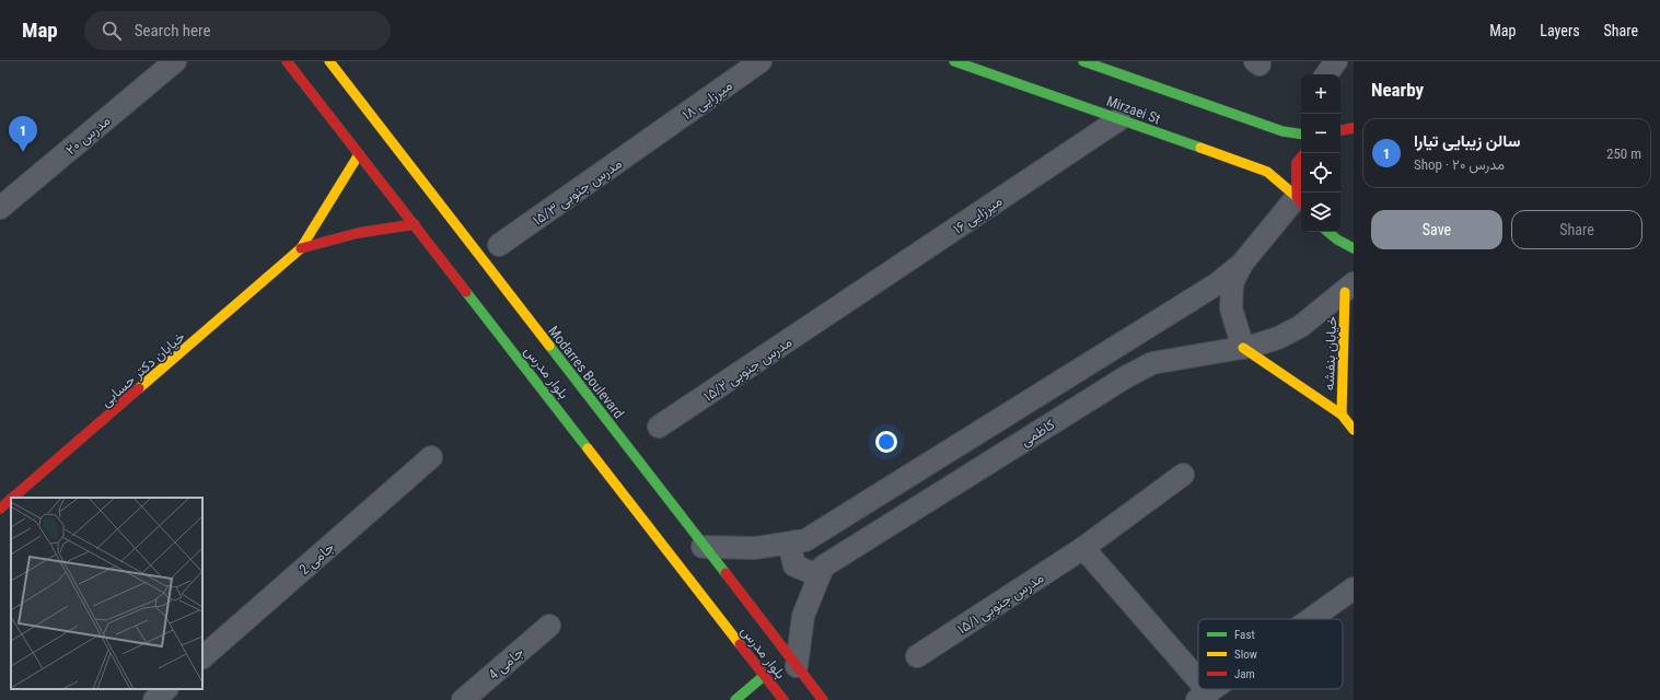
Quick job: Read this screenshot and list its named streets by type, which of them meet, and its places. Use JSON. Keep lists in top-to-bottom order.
{
  "streets": {
    "street": [
      "میرزایی ۱۸",
      "Mirzaei St",
      "مدرس ۲۰",
      "مدرس جنوبی ۱۵/۳",
      "میرزایی ۱۶",
      "خیابان بنفشه",
      "خیابان دکتر حسابی",
      "مدرس جنوبی ۱۵/۲",
      "بلوار مدرس",
      "Modarres Boulevard",
      "کاظمی",
      "جامی 2",
      "مدرس جنوبی ۱۵/۱",
      "جامی 4"
    ]
  },
  "crossings": [
    ["میرزایی ۱۸", "مدرس جنوبی ۱۵/۳"],
    ["Mirzaei St", "میرزایی ۱۶"],
    ["میرزایی ۱۶", "مدرس جنوبی ۱۵/۲"],
    ["خیابان بنفشه", "کاظمی"],
    ["Modarres Boulevard", "کاظمی"]
  ],
  "legend": ["Fast", "Slow", "Jam"],
  "page": {
    "header": "Map",
    "search": "Search here",
    "nav": ["Map", "Layers", "Share"],
    "heading": "Nearby",
    "map_buttons": ["+", "−"],
    "pins": "1",
    "list": [
      {
        "mark": "1",
        "name": "سالن زیبایی تیارا",
        "note": "Shop · مدرس ۲۰",
        "value": "250 m"
      }
    ],
    "buttons": ["Save", "Share"]
  }
}
